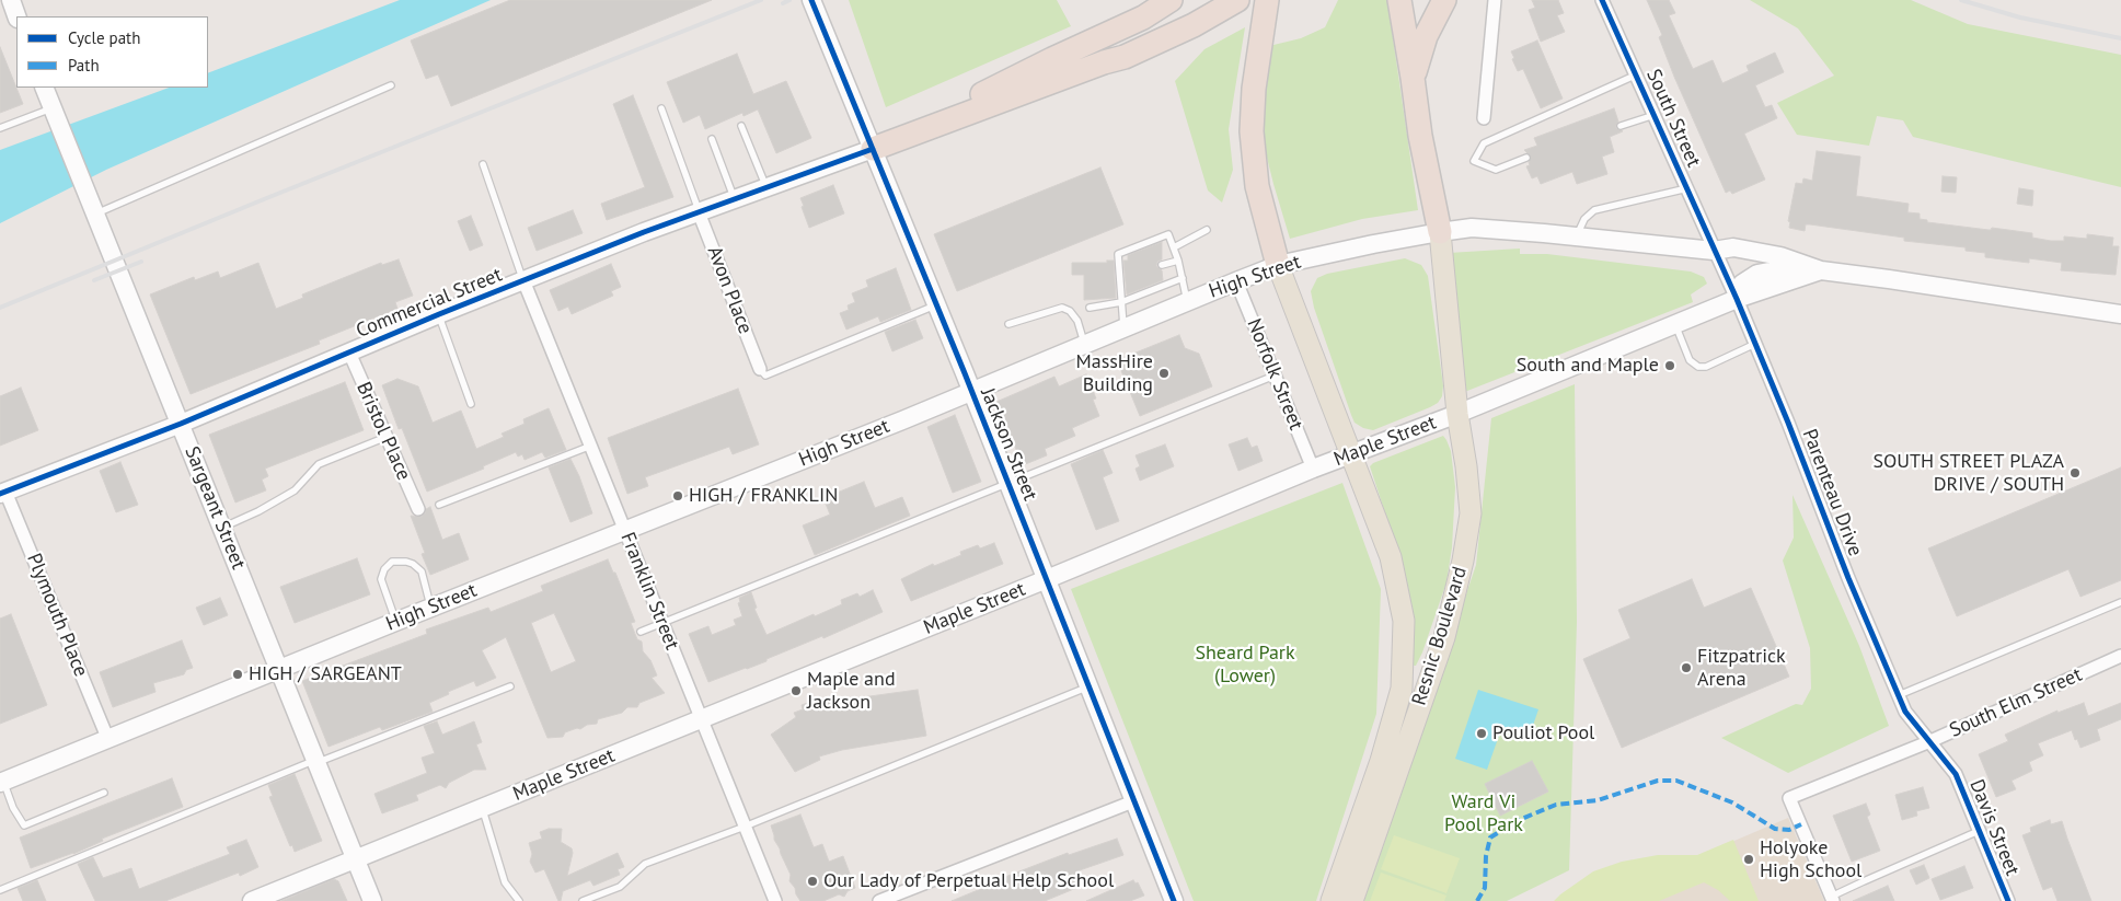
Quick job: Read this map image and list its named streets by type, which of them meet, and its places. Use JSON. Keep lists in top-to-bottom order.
{
  "streets": {
    "main road": [
      "High Street",
      "Commercial Street",
      "Maple Street",
      "Jackson Street",
      "Sargeant Street",
      "Resnic Boulevard"
    ],
    "street": [
      "South Street",
      "Avon Place",
      "Norfolk Street",
      "Bristol Place",
      "Parenteau Drive",
      "Franklin Street",
      "Plymouth Place",
      "South Elm Street",
      "Davis Street"
    ]
  },
  "crossings": [
    ["South Street", "High Street"],
    ["South Street", "Parenteau Drive"],
    ["High Street", "Norfolk Street"],
    ["High Street", "Jackson Street"],
    ["High Street", "Parenteau Drive"],
    ["High Street", "Sargeant Street"],
    ["High Street", "Franklin Street"],
    ["High Street", "Plymouth Place"],
    ["High Street", "Resnic Boulevard"],
    ["Avon Place", "Commercial Street"],
    ["Commercial Street", "Bristol Place"],
    ["Commercial Street", "Jackson Street"],
    ["Commercial Street", "Sargeant Street"],
    ["Commercial Street", "Franklin Street"],
    ["Commercial Street", "Plymouth Place"],
    ["Norfolk Street", "Maple Street"],
    ["Maple Street", "Jackson Street"],
    ["Maple Street", "Parenteau Drive"],
    ["Maple Street", "Sargeant Street"],
    ["Maple Street", "Franklin Street"],
    ["Maple Street", "Resnic Boulevard"],
    ["Parenteau Drive", "South Elm Street"],
    ["Parenteau Drive", "Davis Street"],
    ["South Elm Street", "Davis Street"]
  ],
  "parks": ["Sheard Park (Lower)", "Ward Vi Pool Park"],
  "places": [
    "South and Maple",
    "MassHire Building",
    "SOUTH STREET PLAZA DRIVE / SOUTH",
    "HIGH / FRANKLIN",
    "Fitzpatrick Arena",
    "HIGH / SARGEANT",
    "Maple and Jackson",
    "Pouliot Pool",
    "Holyoke High School",
    "Our Lady of Perpetual Help School"
  ],
  "legend": ["Cycle path", "Path"]
}
